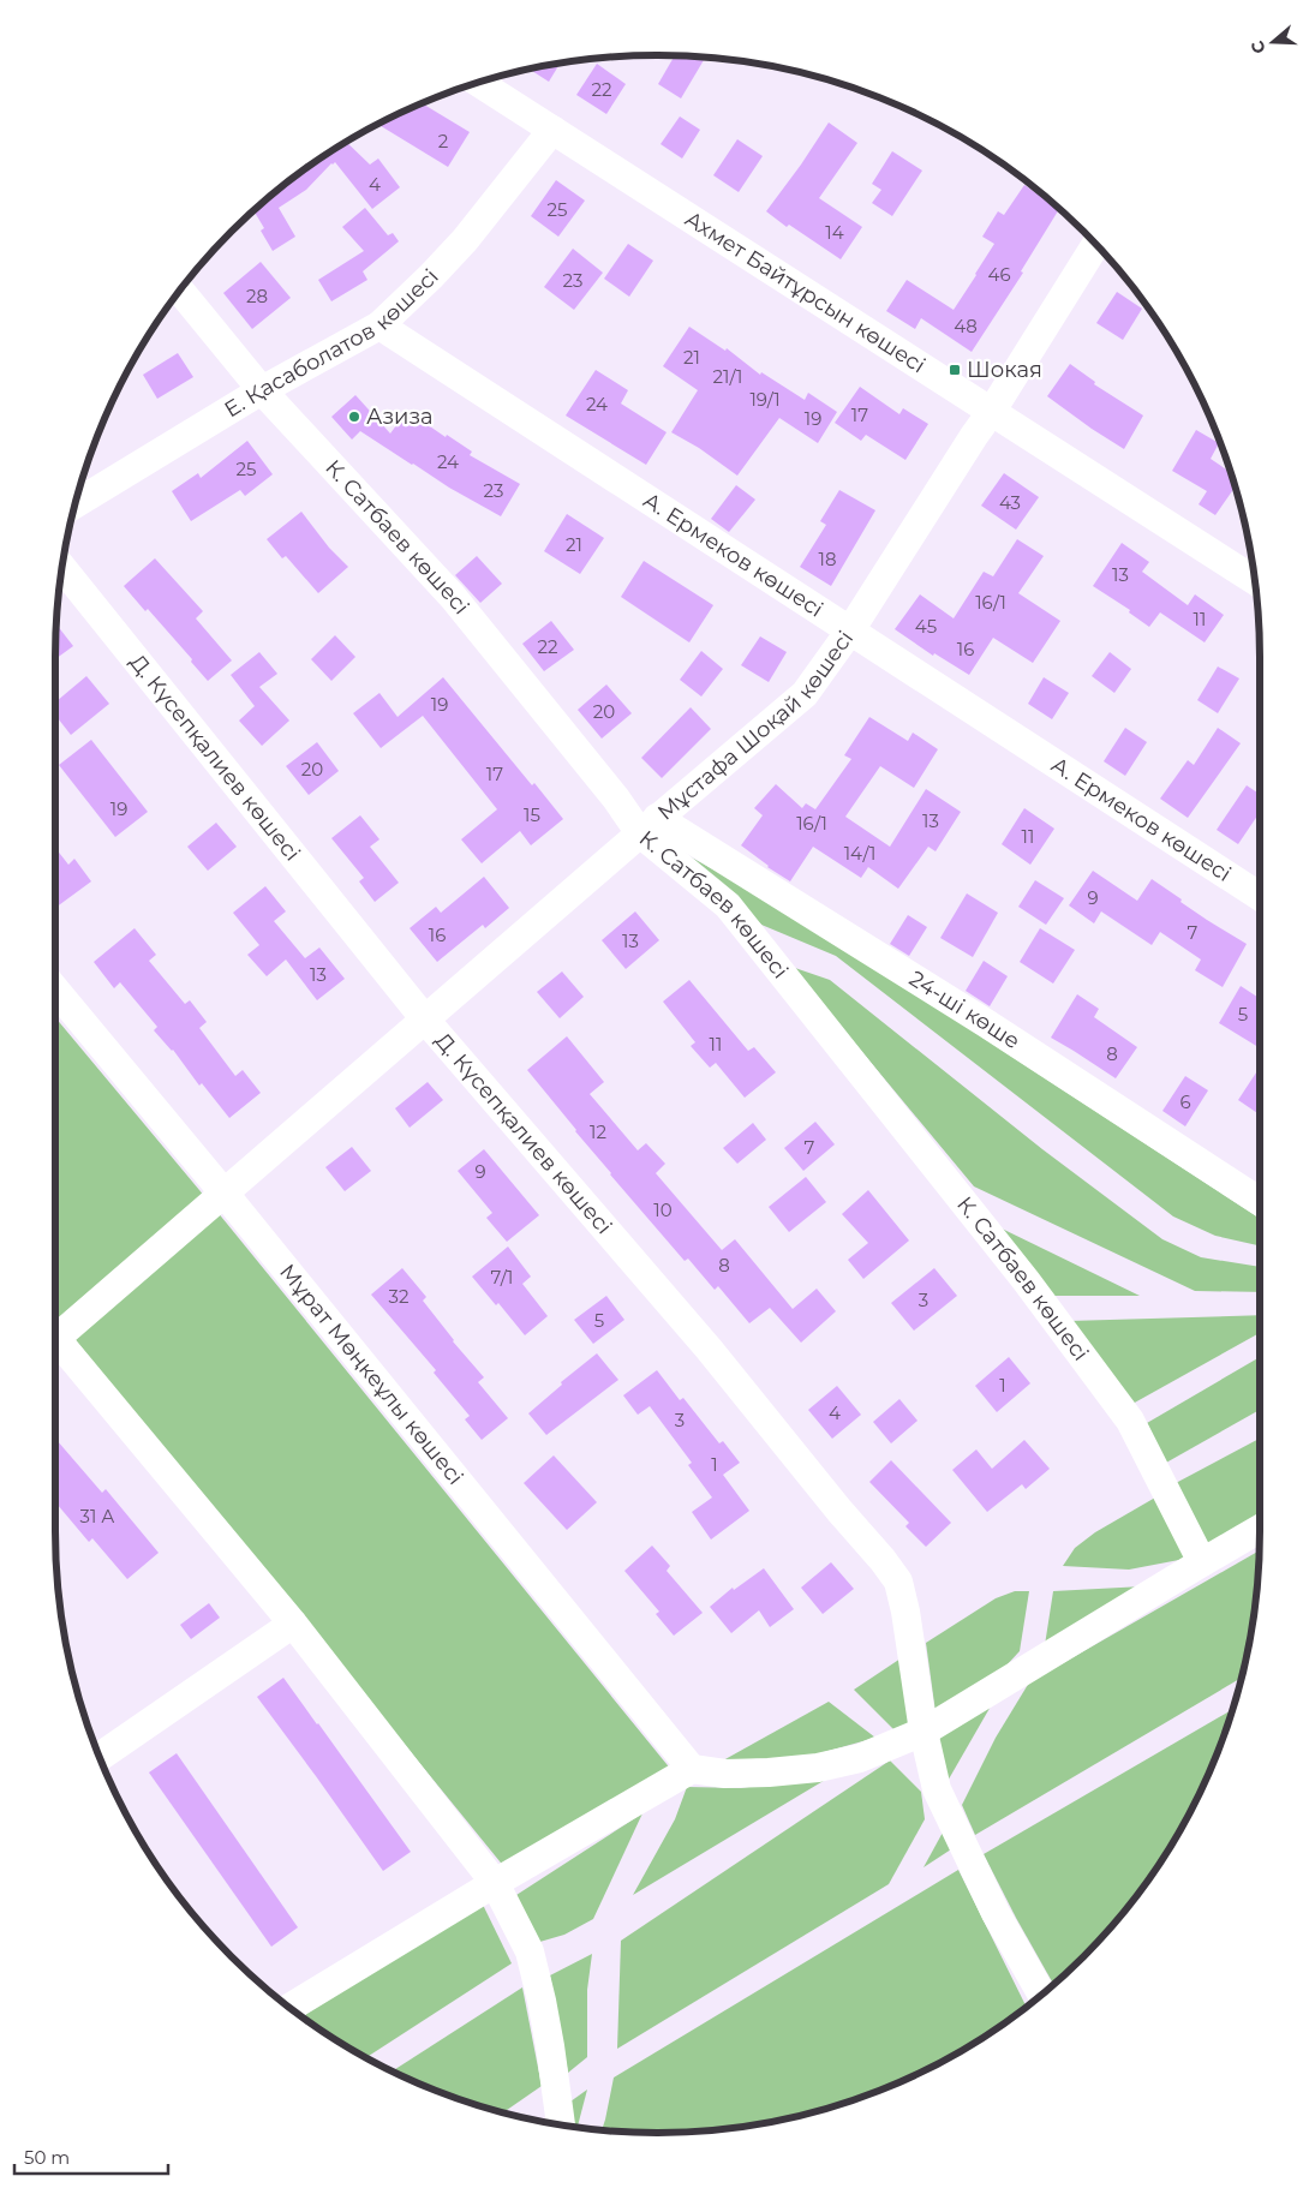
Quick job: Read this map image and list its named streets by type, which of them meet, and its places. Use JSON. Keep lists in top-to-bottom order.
{
  "streets": {
    "street": [
      "Ахмет Байтұрсын көшесі",
      "Е. Қасаболатов көшесі",
      "К. Сатбаев көшесі",
      "А. Ермеков көшесі",
      "Мұстафа Шоқай көшесі",
      "Д. Күсепқалиев көшесі",
      "24-ші көше",
      "Мұрат Мөңкеұлы көшесі"
    ]
  },
  "crossings": [
    ["Ахмет Байтұрсын көшесі", "Е. Қасаболатов көшесі"],
    ["Ахмет Байтұрсын көшесі", "Мұстафа Шоқай көшесі"],
    ["Е. Қасаболатов көшесі", "К. Сатбаев көшесі"],
    ["Е. Қасаболатов көшесі", "А. Ермеков көшесі"],
    ["К. Сатбаев көшесі", "Мұстафа Шоқай көшесі"],
    ["К. Сатбаев көшесі", "24-ші көше"],
    ["А. Ермеков көшесі", "Мұстафа Шоқай көшесі"],
    ["Мұстафа Шоқай көшесі", "Д. Күсепқалиев көшесі"],
    ["Мұстафа Шоқай көшесі", "24-ші көше"],
    ["Мұстафа Шоқай көшесі", "Мұрат Мөңкеұлы көшесі"]
  ],
  "places": {
    "transit": ["Шокая"],
    "other": ["Азиза"]
  },
  "house_numbers": [
    "22",
    "2",
    "4",
    "25",
    "14",
    "46",
    "23",
    "28",
    "48",
    "21",
    "21/1",
    "19/1",
    "24",
    "17",
    "19",
    "24",
    "25",
    "23",
    "43",
    "21",
    "18",
    "13",
    "16/1",
    "11",
    "45",
    "22",
    "16",
    "19",
    "20",
    "20",
    "17",
    "19",
    "15",
    "13",
    "16/1",
    "11",
    "14/1",
    "9",
    "7",
    "16",
    "13",
    "13",
    "5",
    "11",
    "8",
    "6",
    "12",
    "7",
    "9",
    "10",
    "8",
    "7/1",
    "32",
    "3",
    "5",
    "1",
    "4",
    "3",
    "1",
    "31 А"
  ],
  "scale_bar": "50 m",
  "north": "left"
}
